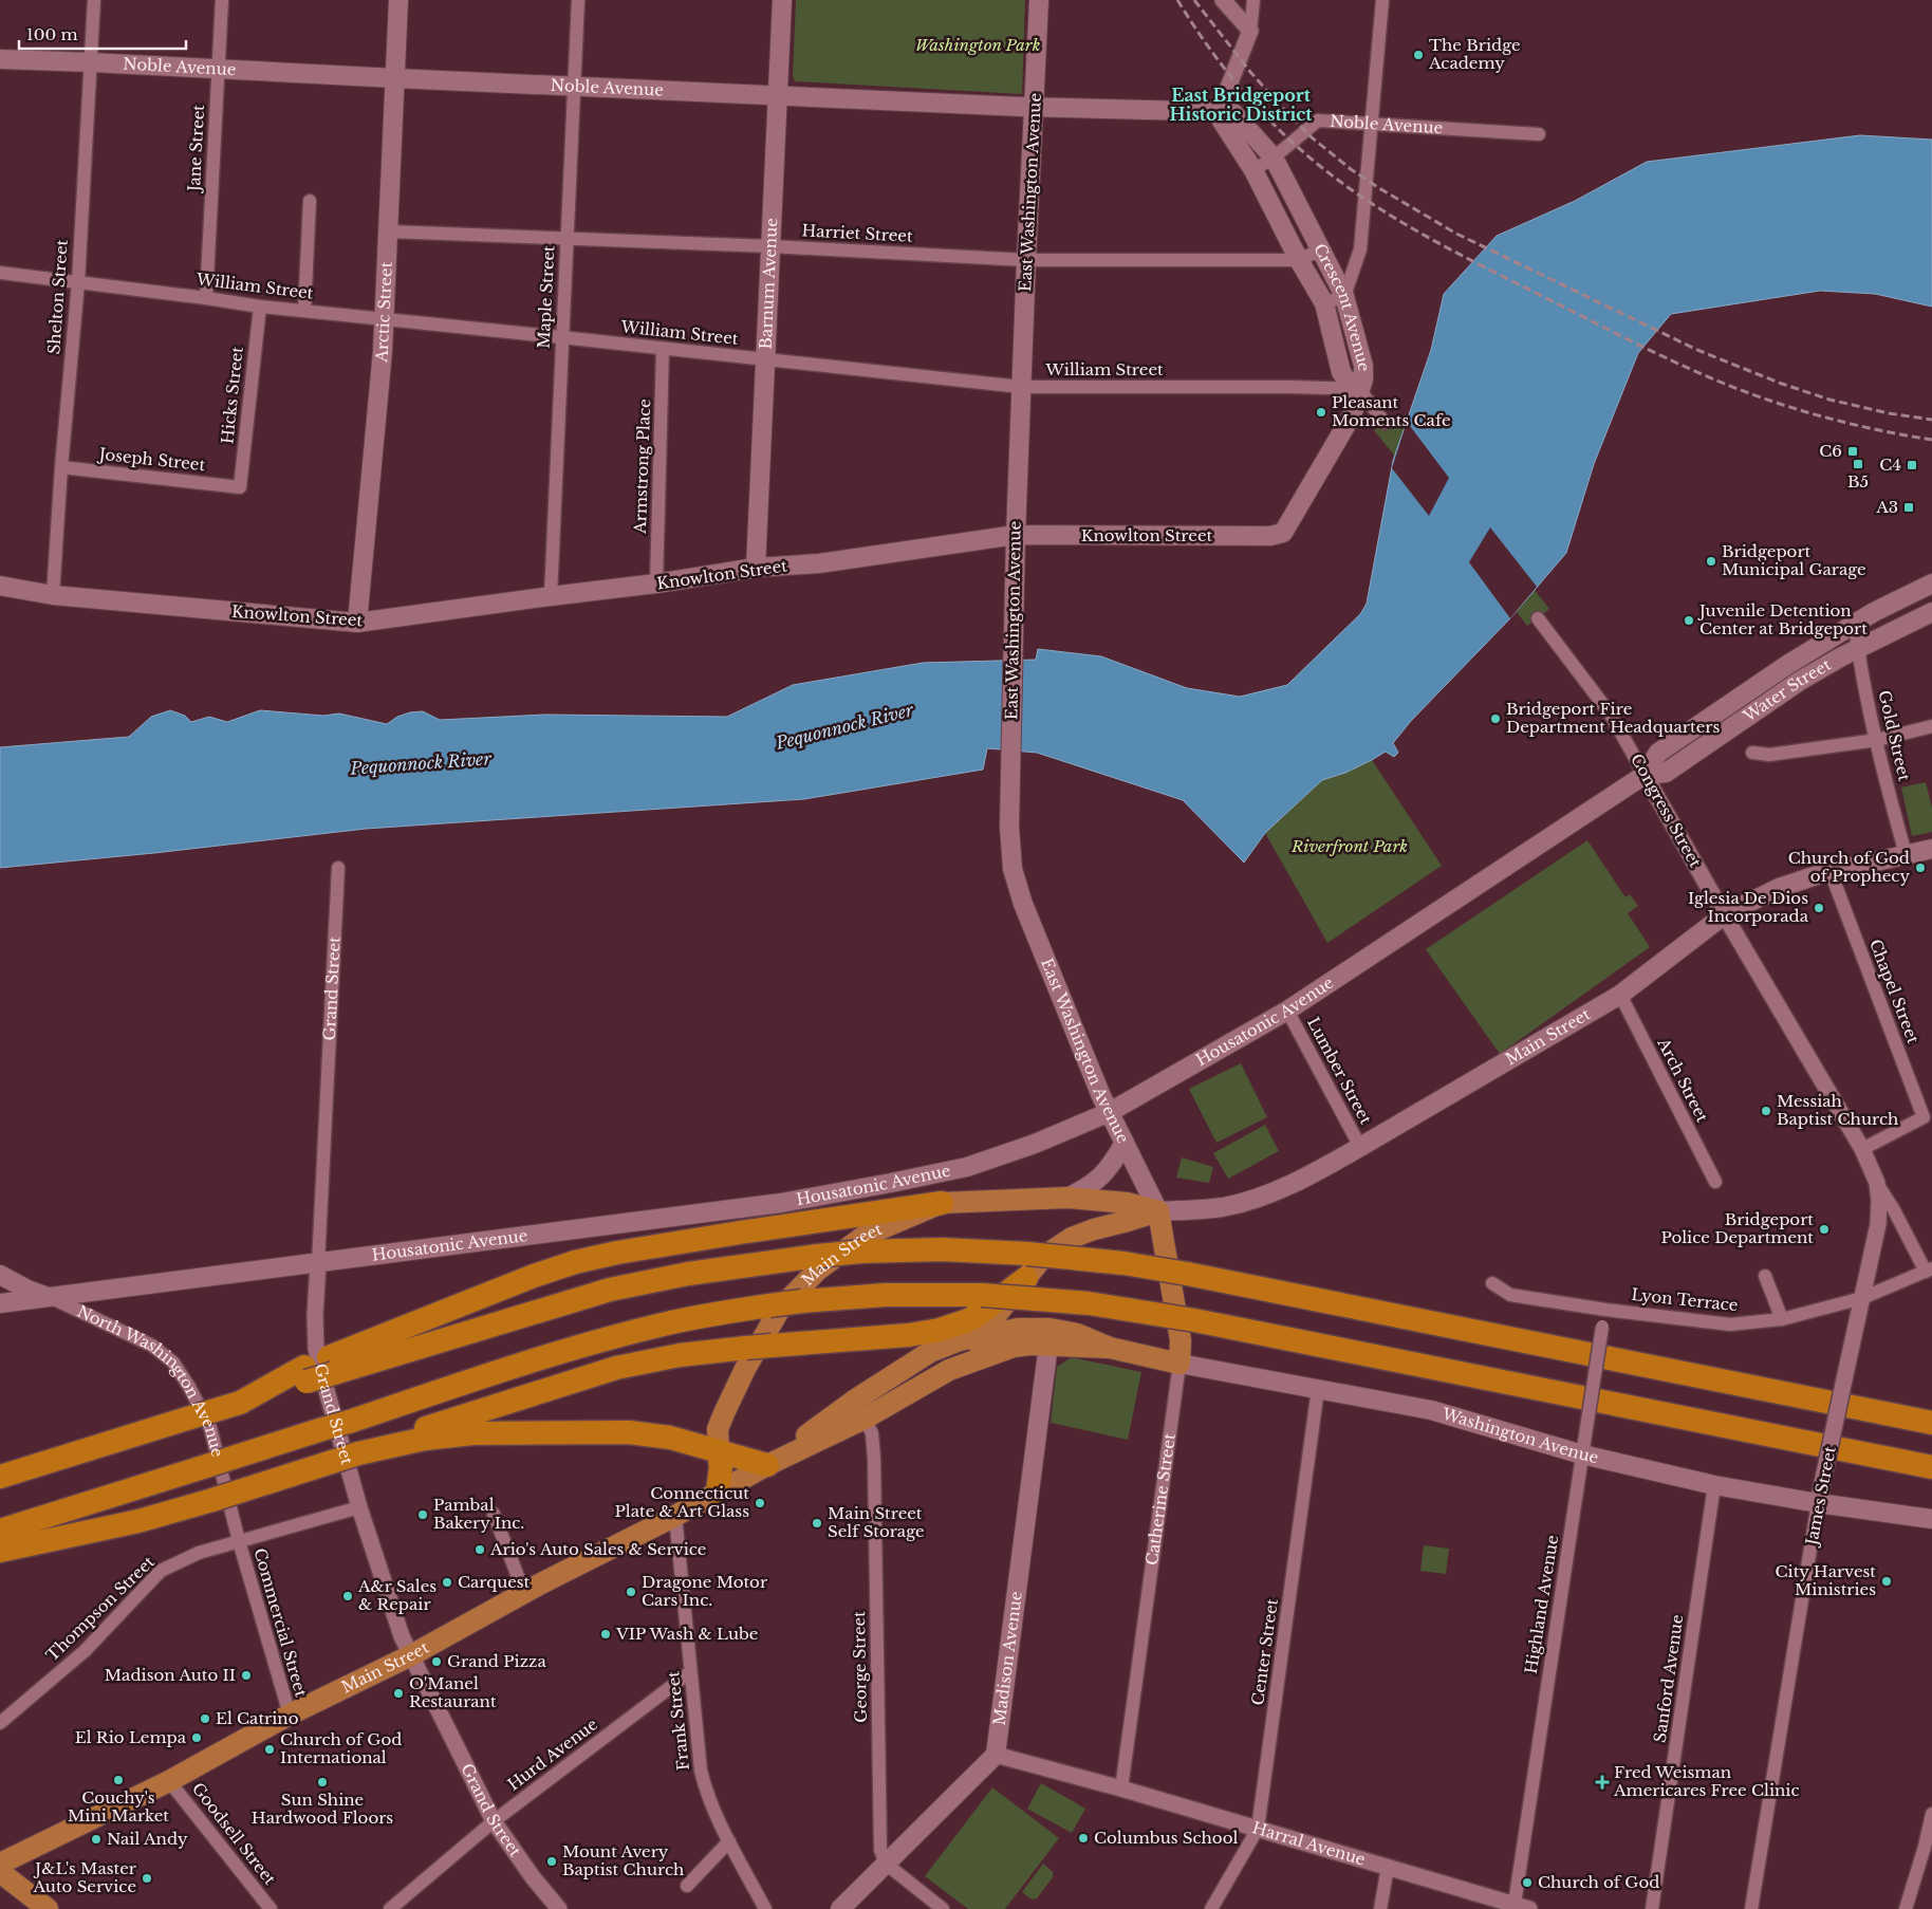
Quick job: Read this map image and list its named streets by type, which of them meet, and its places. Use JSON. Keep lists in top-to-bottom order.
{
  "streets": {
    "main road": [
      "Noble Avenue",
      "East Washington Avenue",
      "Barnum Avenue",
      "Crescent Avenue",
      "Arctic Street",
      "Knowlton Street",
      "Water Street",
      "Housatonic Avenue",
      "Main Street",
      "North Washington Avenue",
      "Washington Avenue",
      "Catherine Street",
      "Madison Avenue"
    ],
    "street": [
      "Jane Street",
      "Harriet Street",
      "William Street",
      "Shelton Street",
      "Maple Street",
      "Hicks Street",
      "Joseph Street",
      "Armstrong Place",
      "Gold Street",
      "Congress Street",
      "Grand Street",
      "Chapel Street",
      "Lumber Street",
      "Arch Street",
      "Lyon Terrace",
      "James Street",
      "Highland Avenue",
      "Thompson Street",
      "Commercial Street",
      "Center Street",
      "George Street",
      "Sanford Avenue",
      "Frank Street",
      "Hurd Avenue",
      "Goodsell Street",
      "Harral Avenue"
    ]
  },
  "crossings": [
    ["Noble Avenue", "Jane Street"],
    ["Noble Avenue", "East Washington Avenue"],
    ["Noble Avenue", "Barnum Avenue"],
    ["Noble Avenue", "Shelton Street"],
    ["Noble Avenue", "Maple Street"],
    ["Noble Avenue", "Crescent Avenue"],
    ["Noble Avenue", "Arctic Street"],
    ["Jane Street", "William Street"],
    ["East Washington Avenue", "Harriet Street"],
    ["East Washington Avenue", "William Street"],
    ["East Washington Avenue", "Knowlton Street"],
    ["East Washington Avenue", "Housatonic Avenue"],
    ["East Washington Avenue", "Main Street"],
    ["East Washington Avenue", "Catherine Street"],
    ["Harriet Street", "Barnum Avenue"],
    ["Harriet Street", "Maple Street"],
    ["Harriet Street", "Crescent Avenue"],
    ["Harriet Street", "Arctic Street"],
    ["Barnum Avenue", "William Street"],
    ["Barnum Avenue", "Knowlton Street"],
    ["William Street", "Shelton Street"],
    ["William Street", "Maple Street"],
    ["William Street", "Crescent Avenue"],
    ["William Street", "Arctic Street"],
    ["William Street", "Hicks Street"],
    ["William Street", "Armstrong Place"],
    ["William Street", "Knowlton Street"],
    ["Shelton Street", "Joseph Street"],
    ["Shelton Street", "Knowlton Street"],
    ["Maple Street", "Knowlton Street"],
    ["Crescent Avenue", "Knowlton Street"],
    ["Arctic Street", "Knowlton Street"],
    ["Hicks Street", "Joseph Street"],
    ["Armstrong Place", "Knowlton Street"],
    ["Water Street", "Gold Street"],
    ["Water Street", "Congress Street"],
    ["Water Street", "Housatonic Avenue"],
    ["Gold Street", "Main Street"],
    ["Congress Street", "Chapel Street"],
    ["Congress Street", "Housatonic Avenue"],
    ["Congress Street", "Main Street"],
    ["Congress Street", "James Street"],
    ["Grand Street", "Housatonic Avenue"],
    ["Grand Street", "Main Street"],
    ["Grand Street", "Thompson Street"],
    ["Grand Street", "Hurd Avenue"],
    ["Chapel Street", "Main Street"],
    ["Chapel Street", "James Street"],
    ["Housatonic Avenue", "Lumber Street"],
    ["Housatonic Avenue", "North Washington Avenue"],
    ["Main Street", "Lumber Street"],
    ["Main Street", "Arch Street"],
    ["Main Street", "Washington Avenue"],
    ["Main Street", "Catherine Street"],
    ["Main Street", "Commercial Street"],
    ["Main Street", "Madison Avenue"],
    ["Main Street", "George Street"],
    ["Main Street", "Frank Street"],
    ["Main Street", "Goodsell Street"],
    ["Lyon Terrace", "James Street"],
    ["Lyon Terrace", "Highland Avenue"],
    ["North Washington Avenue", "Thompson Street"],
    ["North Washington Avenue", "Commercial Street"],
    ["Washington Avenue", "James Street"],
    ["Washington Avenue", "Catherine Street"],
    ["Washington Avenue", "Highland Avenue"],
    ["Washington Avenue", "Center Street"],
    ["Washington Avenue", "Madison Avenue"],
    ["Washington Avenue", "Sanford Avenue"],
    ["Catherine Street", "Harral Avenue"],
    ["Highland Avenue", "Harral Avenue"],
    ["Thompson Street", "Commercial Street"],
    ["Center Street", "Harral Avenue"],
    ["Madison Avenue", "Harral Avenue"],
    ["Frank Street", "Hurd Avenue"]
  ],
  "districts": ["East Bridgeport Historic District"],
  "water": ["Pequonnock River"],
  "parks": ["Washington Park", "Riverfront Park"],
  "places": {
    "other": [
      "The Bridge Academy",
      "Pleasant Moments Cafe",
      "Bridgeport Municipal Garage",
      "Juvenile Detention Center at Bridgeport",
      "Bridgeport Fire Department Headquarters",
      "Church of God of Prophecy",
      "Iglesia De Dios Incorporada",
      "Messiah Baptist Church",
      "Bridgeport Police Department",
      "Connecticut Plate & Art Glass",
      "Pambal Bakery Inc.",
      "Main Street Self Storage",
      "Ario's Auto Sales & Service",
      "City Harvest Ministries",
      "Carquest",
      "Dragone Motor Cars Inc.",
      "A&r Sales & Repair",
      "VIP Wash & Lube",
      "Grand Pizza",
      "Madison Auto II",
      "O'Manel Restaurant",
      "El Catrino",
      "El Rio Lempa",
      "Church of God International",
      "Couchy's Mini Market",
      "Sun Shine Hardwood Floors",
      "Columbus School",
      "Nail Andy",
      "Mount Avery Baptist Church",
      "J&L's Master Auto Service",
      "Church of God"
    ],
    "transit": [
      "C6",
      "B5",
      "C4",
      "A3"
    ],
    "health": ["Fred Weisman Americares Free Clinic"]
  },
  "scale_bar": "100 m"
}
